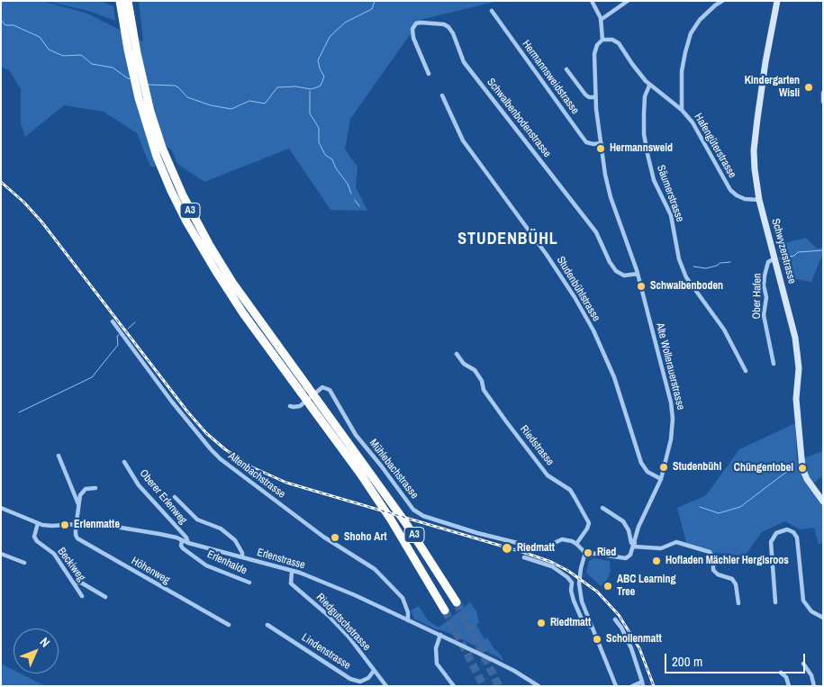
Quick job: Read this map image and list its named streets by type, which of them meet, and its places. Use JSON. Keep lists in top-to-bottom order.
{
  "streets": {
    "highway": ["A3"],
    "main road": ["Schwyzerstrasse"],
    "street": [
      "Hermannsweidstrasse",
      "Schwalbenbodenstrasse",
      "Hafengüterstrasse",
      "Säumerstrasse",
      "Studenbühlstrasse",
      "Ober Hafen",
      "Alte Wollerauerstrasse",
      "Riedstrasse",
      "Mühlebachstrasse",
      "Altenbachstrasse",
      "Oberer Erlenweg",
      "Erlenstrasse",
      "Erlenhalde",
      "Beckiweg",
      "Höhenweg",
      "Riedgutschstrasse",
      "Lindenstrasse"
    ]
  },
  "crossings": [
    ["Hermannsweidstrasse", "Alte Wollerauerstrasse"],
    ["Schwalbenbodenstrasse", "Alte Wollerauerstrasse"],
    ["Hafengüterstrasse", "Säumerstrasse"],
    ["Hafengüterstrasse", "Schwyzerstrasse"],
    ["Hafengüterstrasse", "Alte Wollerauerstrasse"],
    ["Schwyzerstrasse", "Ober Hafen"],
    ["Studenbühlstrasse", "Alte Wollerauerstrasse"],
    ["Riedstrasse", "Mühlebachstrasse"],
    ["Altenbachstrasse", "Erlenstrasse"],
    ["Oberer Erlenweg", "Erlenstrasse"],
    ["Erlenstrasse", "Erlenhalde"],
    ["Erlenstrasse", "Beckiweg"],
    ["Erlenstrasse", "Höhenweg"],
    ["Erlenstrasse", "Riedgutschstrasse"],
    ["Riedgutschstrasse", "Lindenstrasse"]
  ],
  "districts": ["STUDENBÜHL"],
  "places": [
    "Kindergarten Wisli",
    "Hermannsweid",
    "Schwalbenboden",
    "Studenbühl",
    "Chüngentobel",
    "Erlenmatte",
    "Shoho Art",
    "Riedmatt",
    "Ried",
    "Hofladen Mächler Hergisroos",
    "ABC Learning Tree",
    "Riedtmatt",
    "Schollenmatt"
  ],
  "scale_bar": "200 m",
  "north": "top right"
}
